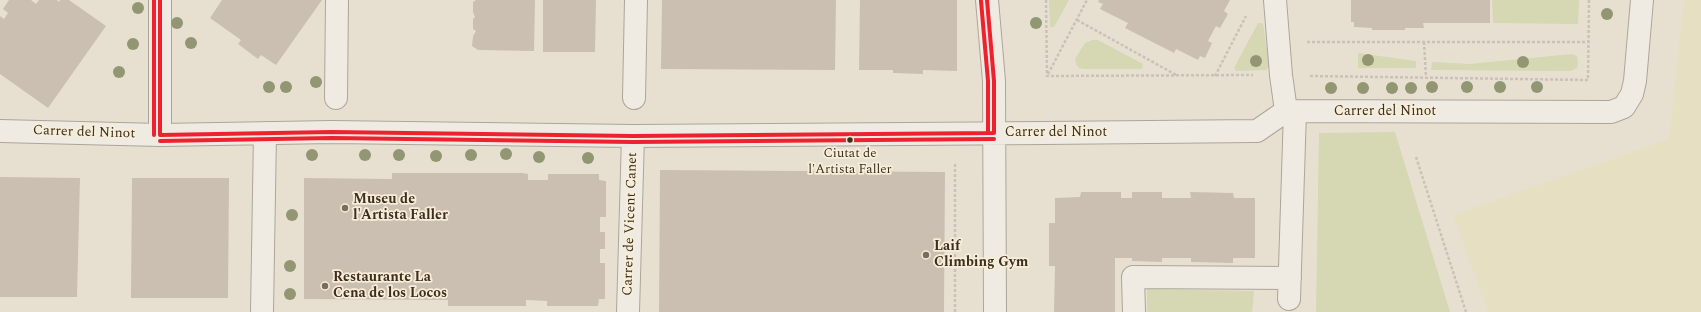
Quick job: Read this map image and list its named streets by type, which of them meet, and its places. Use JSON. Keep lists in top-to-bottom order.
{
  "streets": {
    "street": ["Carrer del Ninot", "Carrer de Vicent Canet"]
  },
  "crossings": [
    ["Carrer del Ninot", "Carrer de Vicent Canet"]
  ],
  "places": [
    "Ciutat de l'Artista Faller",
    "Museu de l'Artista Faller",
    "Laif Climbing Gym",
    "Restaurante La Cena de los Locos"
  ]
}
